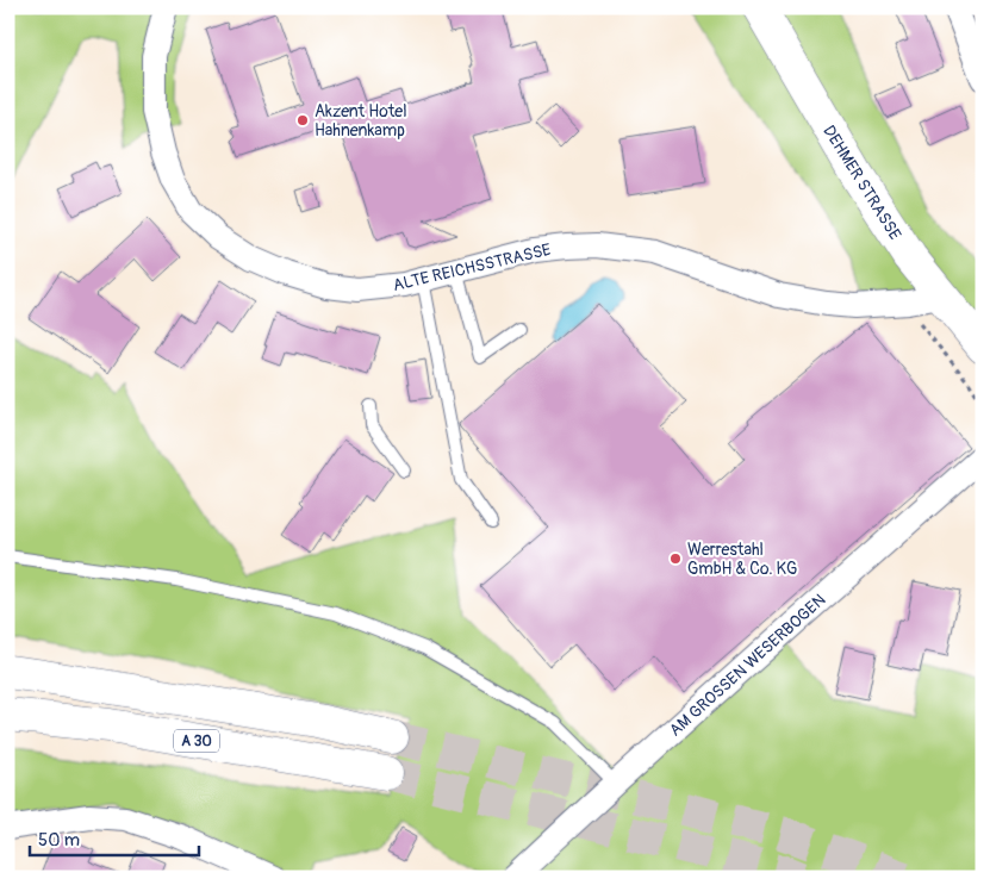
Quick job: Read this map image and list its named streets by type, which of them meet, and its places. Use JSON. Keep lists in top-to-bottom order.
{
  "streets": {
    "main road": ["DEHMER STRASSE", "A 30"],
    "street": ["ALTE REICHSSTRASSE", "AM GROSSEN WESERBOGEN"]
  },
  "crossings": [
    ["DEHMER STRASSE", "ALTE REICHSSTRASSE"]
  ],
  "places": ["Akzent Hotel Hahnenkamp", "Werrestahl GmbH & Co. KG"],
  "scale_bar": "50 m"
}
